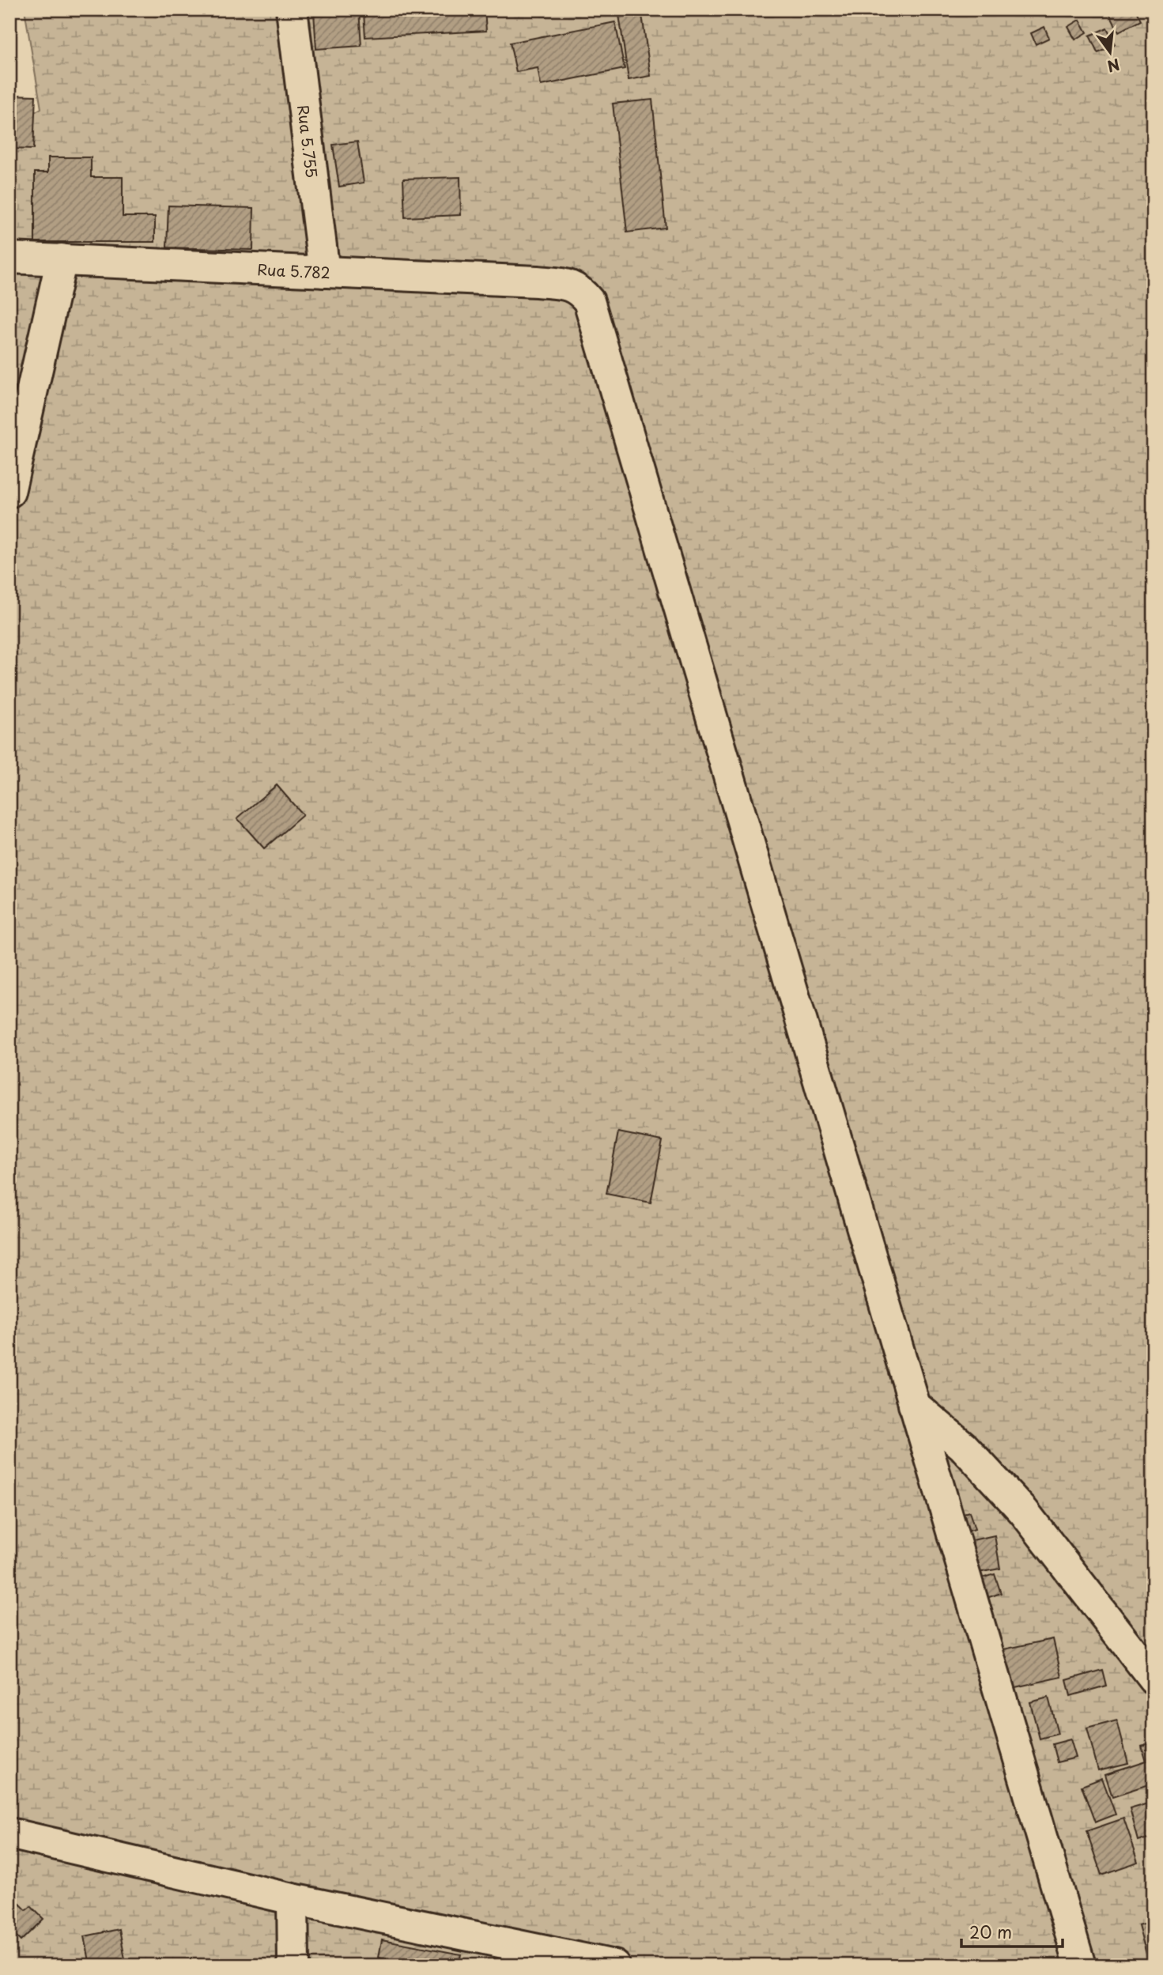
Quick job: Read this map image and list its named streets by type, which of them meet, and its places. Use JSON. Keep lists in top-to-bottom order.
{
  "streets": {
    "street": ["Rua 5.755", "Rua 5.782"]
  },
  "crossings": [
    ["Rua 5.755", "Rua 5.782"]
  ],
  "scale_bar": "20 m",
  "north": "bottom"
}
